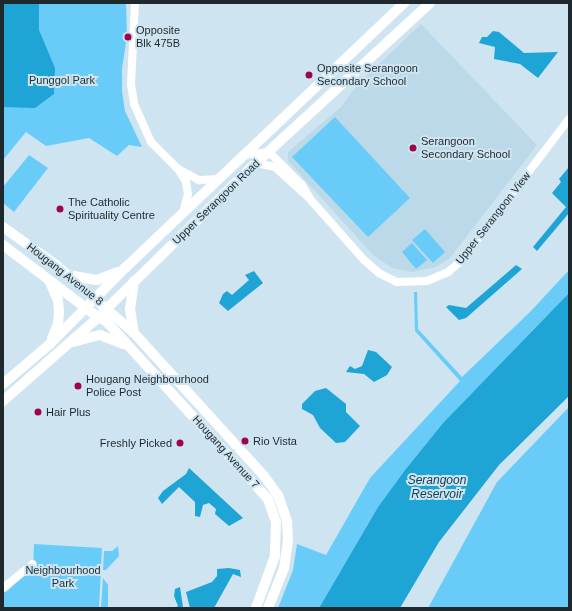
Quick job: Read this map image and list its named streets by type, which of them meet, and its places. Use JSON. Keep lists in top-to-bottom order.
{
  "streets": {
    "main road": ["Upper Serangoon Road", "Hougang Avenue 8", "Hougang Avenue 7"],
    "street": ["Upper Serangoon View"]
  },
  "crossings": [
    ["Upper Serangoon Road", "Upper Serangoon View"],
    ["Upper Serangoon Road", "Hougang Avenue 8"],
    ["Upper Serangoon Road", "Hougang Avenue 7"],
    ["Hougang Avenue 8", "Hougang Avenue 7"]
  ],
  "water": ["Serangoon Reservoir"],
  "parks": ["Punggol Park", "Neighbourhood Park"],
  "places": [
    "Opposite Blk 475B",
    "Opposite Serangoon Secondary School",
    "Serangoon Secondary School",
    "The Catholic Spirituality Centre",
    "Hougang Neighbourhood Police Post",
    "Hair Plus",
    "Rio Vista",
    "Freshly Picked"
  ]
}
